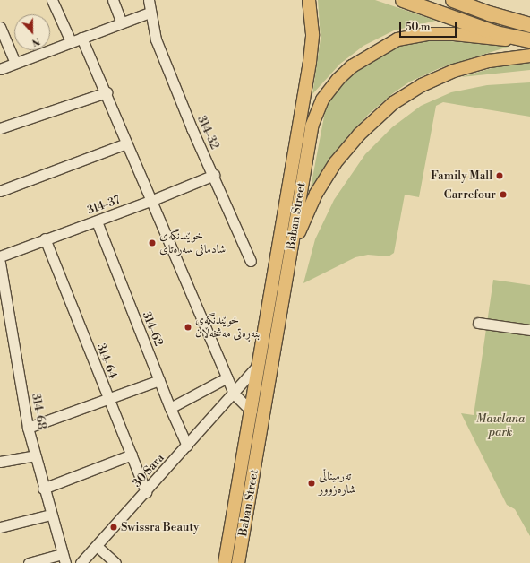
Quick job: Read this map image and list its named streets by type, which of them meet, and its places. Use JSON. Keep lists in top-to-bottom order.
{
  "streets": {
    "main road": ["Baban Street"],
    "street": [
      "314-32",
      "314-37",
      "314-62",
      "314-64",
      "314-68",
      "30 Sara"
    ]
  },
  "crossings": [
    ["314-32", "314-37"],
    ["314-37", "314-62"],
    ["314-37", "314-64"],
    ["314-62", "30 Sara"],
    ["314-64", "30 Sara"]
  ],
  "parks": ["Mawlana park"],
  "places": [
    "Family Mall",
    "Carrefour",
    "خوێندنگەی شادمانی سەرەتای",
    "خوێندنگەی بنەڕەتی مەشخەڵان",
    "تەرمیناڵی شارەزوور",
    "Swissra Beauty"
  ],
  "scale_bar": "50 m",
  "north": "bottom"
}
